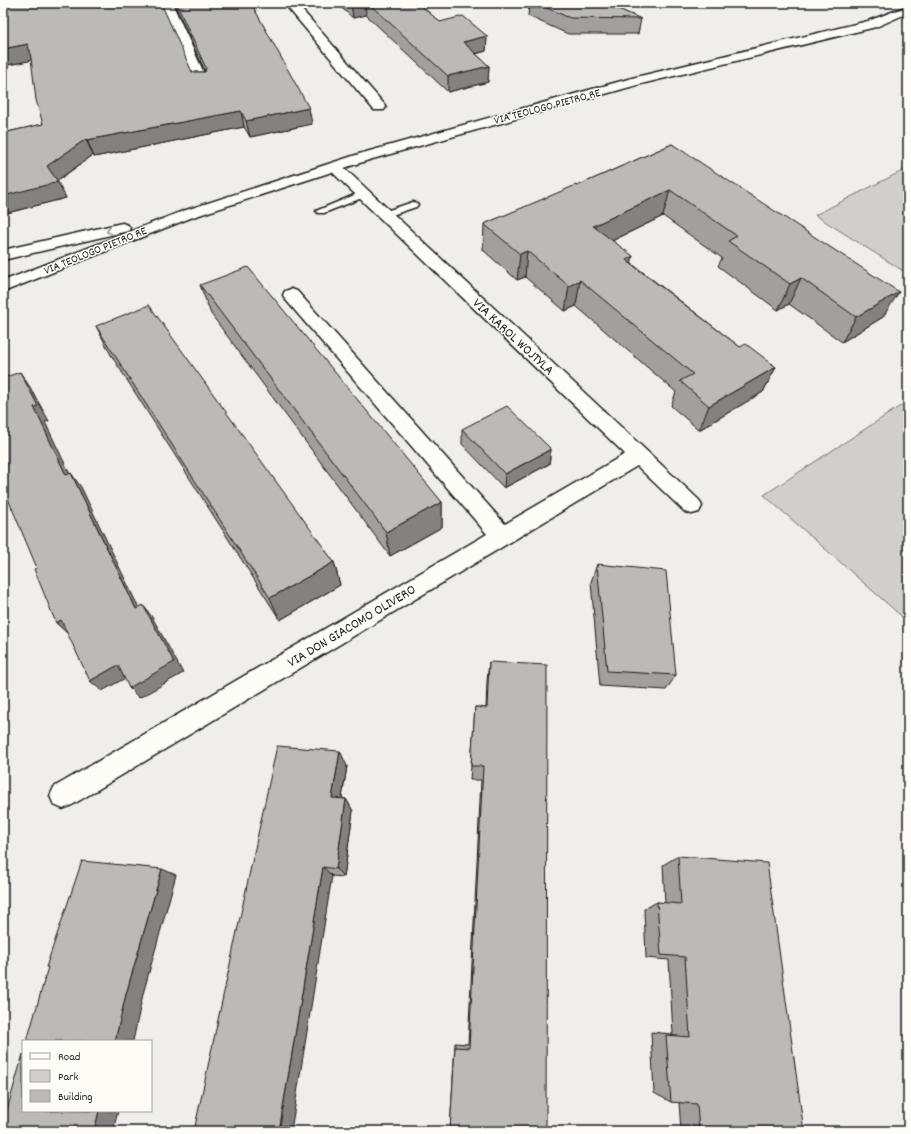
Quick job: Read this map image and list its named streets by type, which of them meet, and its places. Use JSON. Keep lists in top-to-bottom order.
{
  "streets": {
    "street": ["VIA TEOLOGO PIETRO RE", "VIA KAROL WOJTYLA", "VIA DON GIACOMO OLIVERO"]
  },
  "crossings": [
    ["VIA TEOLOGO PIETRO RE", "VIA KAROL WOJTYLA"],
    ["VIA KAROL WOJTYLA", "VIA DON GIACOMO OLIVERO"]
  ],
  "legend": ["Road", "Park", "Building"]
}
